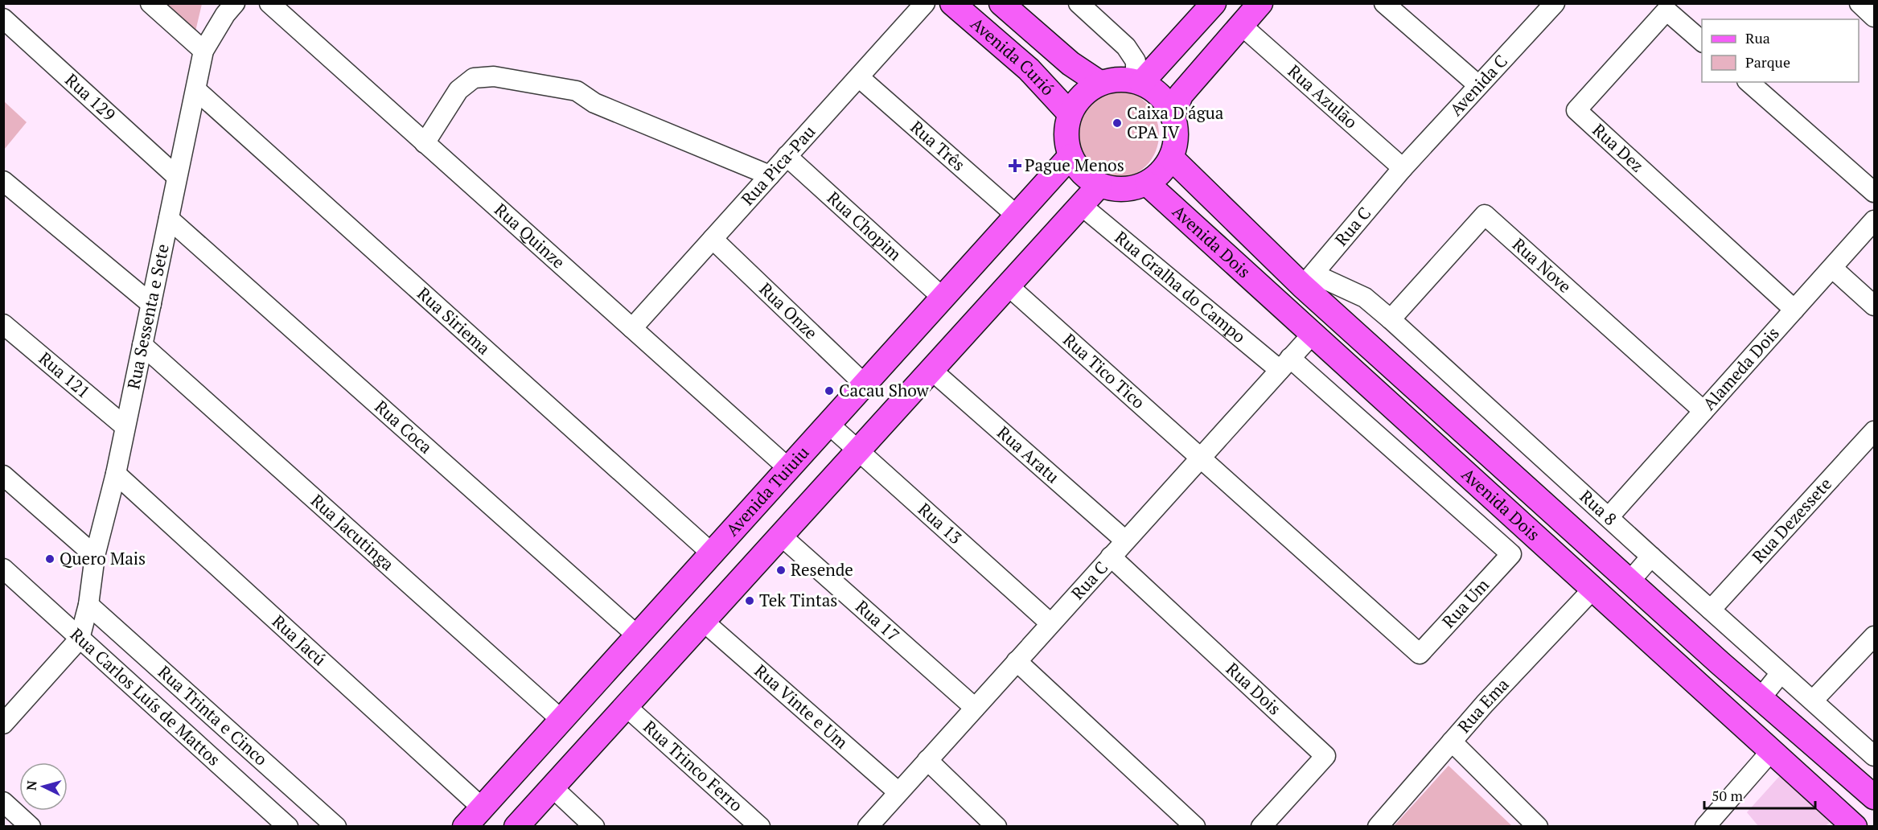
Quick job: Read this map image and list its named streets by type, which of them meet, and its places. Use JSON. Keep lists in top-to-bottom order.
{
  "streets": {
    "main road": ["Avenida Curió", "Avenida Dois", "Avenida Tuiuiu"],
    "street": [
      "Avenida C",
      "Rua Azulão",
      "Rua 129",
      "Rua Três",
      "Rua Dez",
      "Rua Pica-Pau",
      "Rua Chopim",
      "Rua C",
      "Rua Quinze",
      "Rua Nove",
      "Rua Gralha do Campo",
      "Rua Onze",
      "Rua Sessenta e Sete",
      "Rua Siriema",
      "Alameda Dois",
      "Rua Tico Tico",
      "Rua 121",
      "Rua Coca",
      "Rua Aratu",
      "Rua 8",
      "Rua Dezessete",
      "Rua 13",
      "Rua Jacutinga",
      "Rua Um",
      "Rua 17",
      "Rua Jacú",
      "Rua Dois",
      "Rua Carlos Luís de Mattos",
      "Rua Ema",
      "Rua Vinte e Um",
      "Rua Trinta e Cinco",
      "Rua Trinco Ferro"
    ]
  },
  "crossings": [
    ["Avenida Curió", "Avenida Dois"],
    ["Avenida Curió", "Avenida Tuiuiu"],
    ["Avenida C", "Rua Azulão"],
    ["Avenida C", "Rua C"],
    ["Rua Azulão", "Rua C"],
    ["Rua 129", "Rua Sessenta e Sete"],
    ["Rua Três", "Rua Pica-Pau"],
    ["Rua Três", "Avenida Tuiuiu"],
    ["Rua Dez", "Alameda Dois"],
    ["Rua Pica-Pau", "Rua Chopim"],
    ["Rua Pica-Pau", "Rua Quinze"],
    ["Rua Pica-Pau", "Rua Onze"],
    ["Rua Chopim", "Avenida Tuiuiu"],
    ["Rua C", "Avenida Dois"],
    ["Rua C", "Rua Gralha do Campo"],
    ["Rua C", "Rua Tico Tico"],
    ["Rua C", "Rua Aratu"],
    ["Rua C", "Rua 8"],
    ["Rua C", "Rua 13"],
    ["Rua C", "Rua Um"],
    ["Rua C", "Rua 17"],
    ["Rua C", "Rua Dois"],
    ["Rua C", "Rua Vinte e Um"],
    ["Rua Quinze", "Avenida Tuiuiu"],
    ["Avenida Dois", "Avenida Tuiuiu"],
    ["Avenida Dois", "Rua 8"],
    ["Avenida Dois", "Rua Ema"],
    ["Rua Nove", "Alameda Dois"],
    ["Rua Nove", "Rua 8"],
    ["Rua Gralha do Campo", "Rua Um"],
    ["Rua Onze", "Avenida Tuiuiu"],
    ["Rua Sessenta e Sete", "Rua Siriema"],
    ["Rua Sessenta e Sete", "Rua 121"],
    ["Rua Sessenta e Sete", "Rua Coca"],
    ["Rua Sessenta e Sete", "Rua Jacutinga"],
    ["Rua Sessenta e Sete", "Rua Jacú"],
    ["Rua Sessenta e Sete", "Rua Carlos Luís de Mattos"],
    ["Rua Sessenta e Sete", "Rua Trinta e Cinco"],
    ["Rua Siriema", "Avenida Tuiuiu"],
    ["Alameda Dois", "Rua 8"],
    ["Rua Tico Tico", "Rua Um"],
    ["Rua Coca", "Avenida Tuiuiu"],
    ["Avenida Tuiuiu", "Rua 13"],
    ["Avenida Tuiuiu", "Rua Jacutinga"],
    ["Avenida Tuiuiu", "Rua Jacú"],
    ["Rua 8", "Rua Dezessete"]
  ],
  "places": {
    "other": [
      "Caixa D'água CPA IV",
      "Cacau Show",
      "Quero Mais",
      "Resende",
      "Tek Tintas"
    ],
    "health": ["Pague Menos"]
  },
  "legend": ["Rua", "Parque"],
  "scale_bar": "50 m",
  "north": "left"
}
